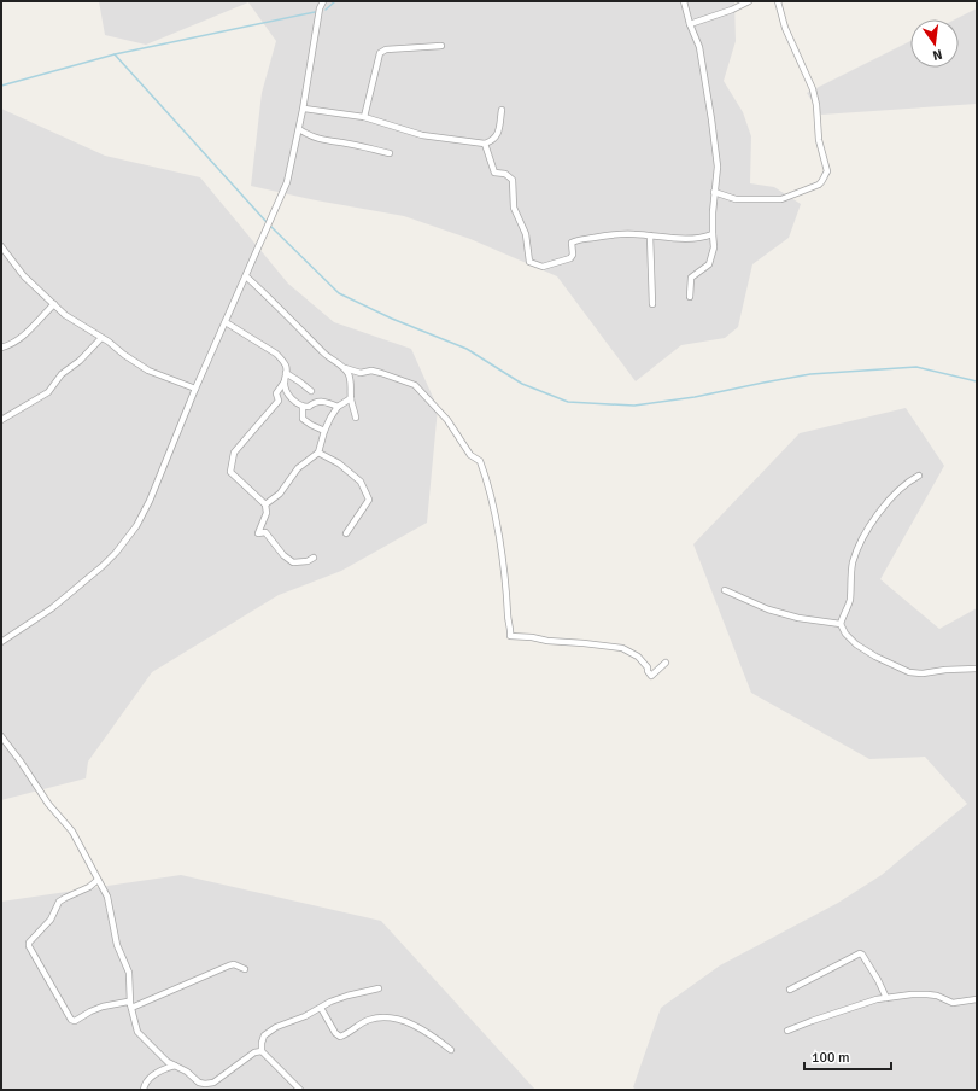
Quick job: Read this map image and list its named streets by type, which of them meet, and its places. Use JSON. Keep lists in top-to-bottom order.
{
  "scale_bar": "100 m",
  "north": "bottom"
}
